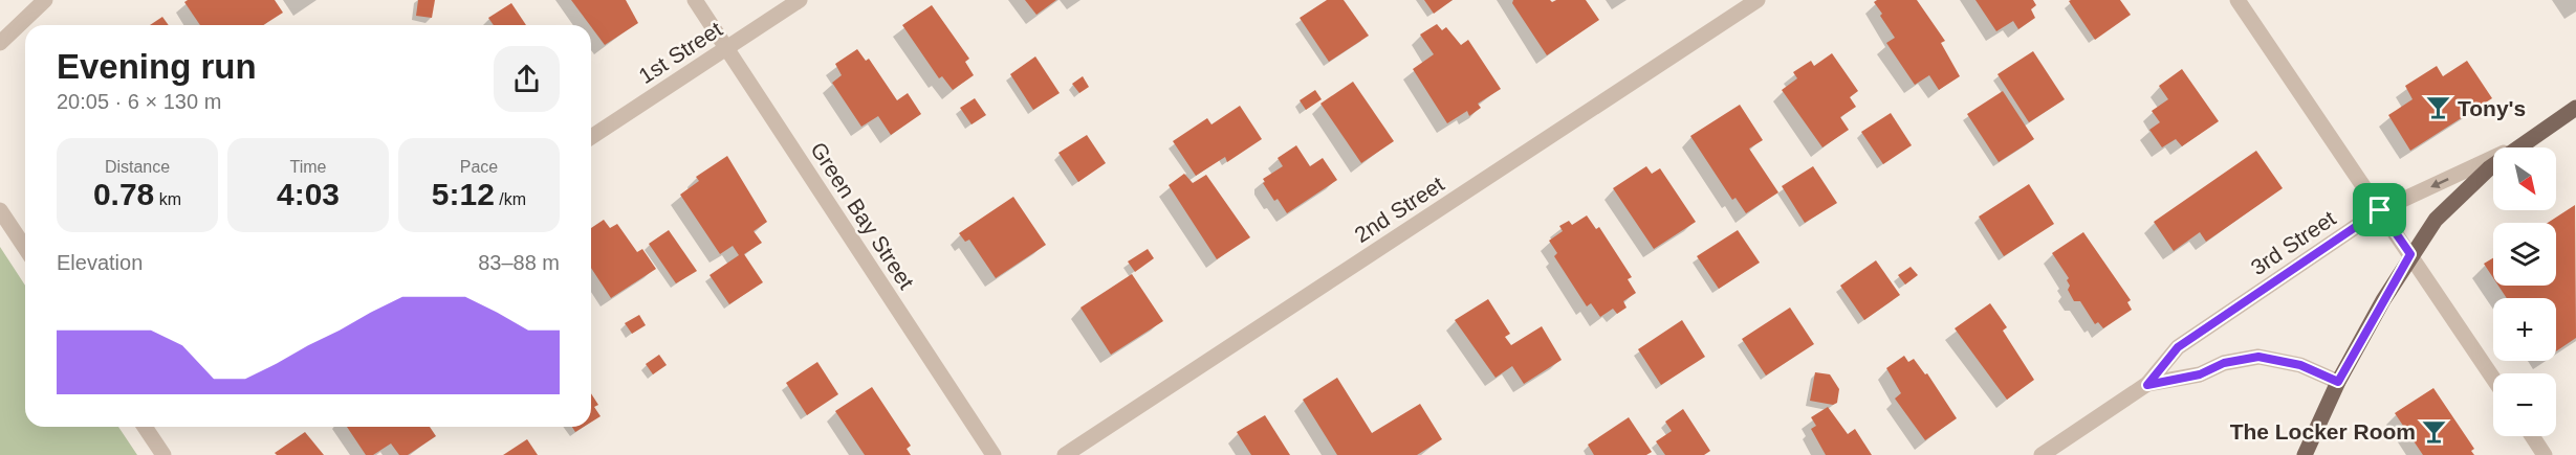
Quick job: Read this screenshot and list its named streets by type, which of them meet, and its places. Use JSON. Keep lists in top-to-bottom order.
{
  "streets": {
    "main road": ["3rd Street"],
    "street": ["1st Street", "2nd Street", "Green Bay Street"]
  },
  "crossings": [
    ["1st Street", "Green Bay Street"]
  ],
  "places": {
    "bar": ["Tony's", "The Locker Room"]
  },
  "north": "bottom right",
  "page": {
    "heading": ["Evening run", "20:05 · 6 × 130 m"],
    "stats": [
      ["Distance", "0.78 km"],
      ["Time", "4:03"],
      ["Pace", "5:12 /km"]
    ],
    "map_buttons": ["+", "−"],
    "chart": ["Elevation", "83–88 m"]
  }
}
